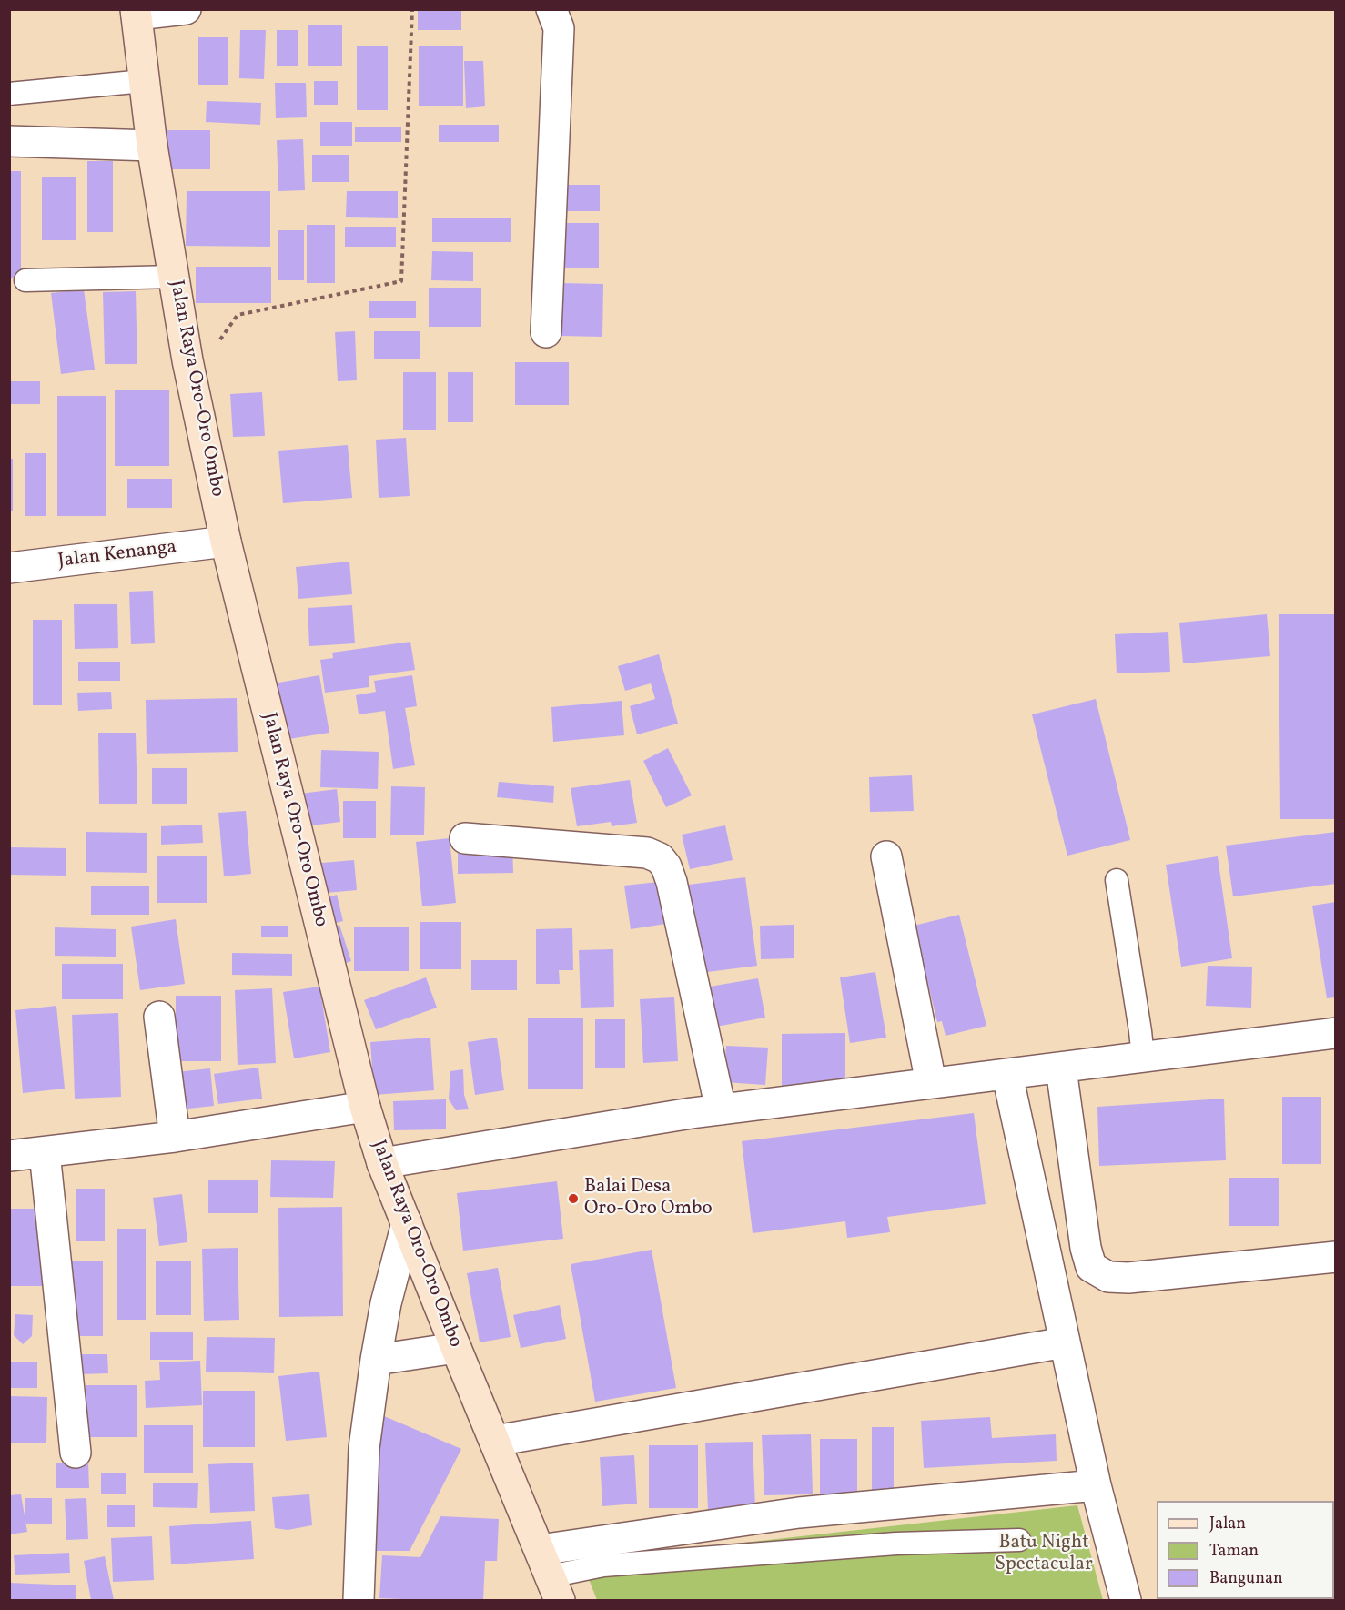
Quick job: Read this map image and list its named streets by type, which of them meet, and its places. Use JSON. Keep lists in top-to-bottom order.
{
  "streets": {
    "main road": ["Jalan Raya Oro-Oro Ombo"],
    "street": ["Jalan Kenanga"]
  },
  "crossings": [
    ["Jalan Raya Oro-Oro Ombo", "Jalan Kenanga"]
  ],
  "parks": ["Batu Night Spectacular"],
  "places": ["Balai Desa Oro-Oro Ombo"],
  "legend": ["Jalan", "Taman", "Bangunan"]
}
